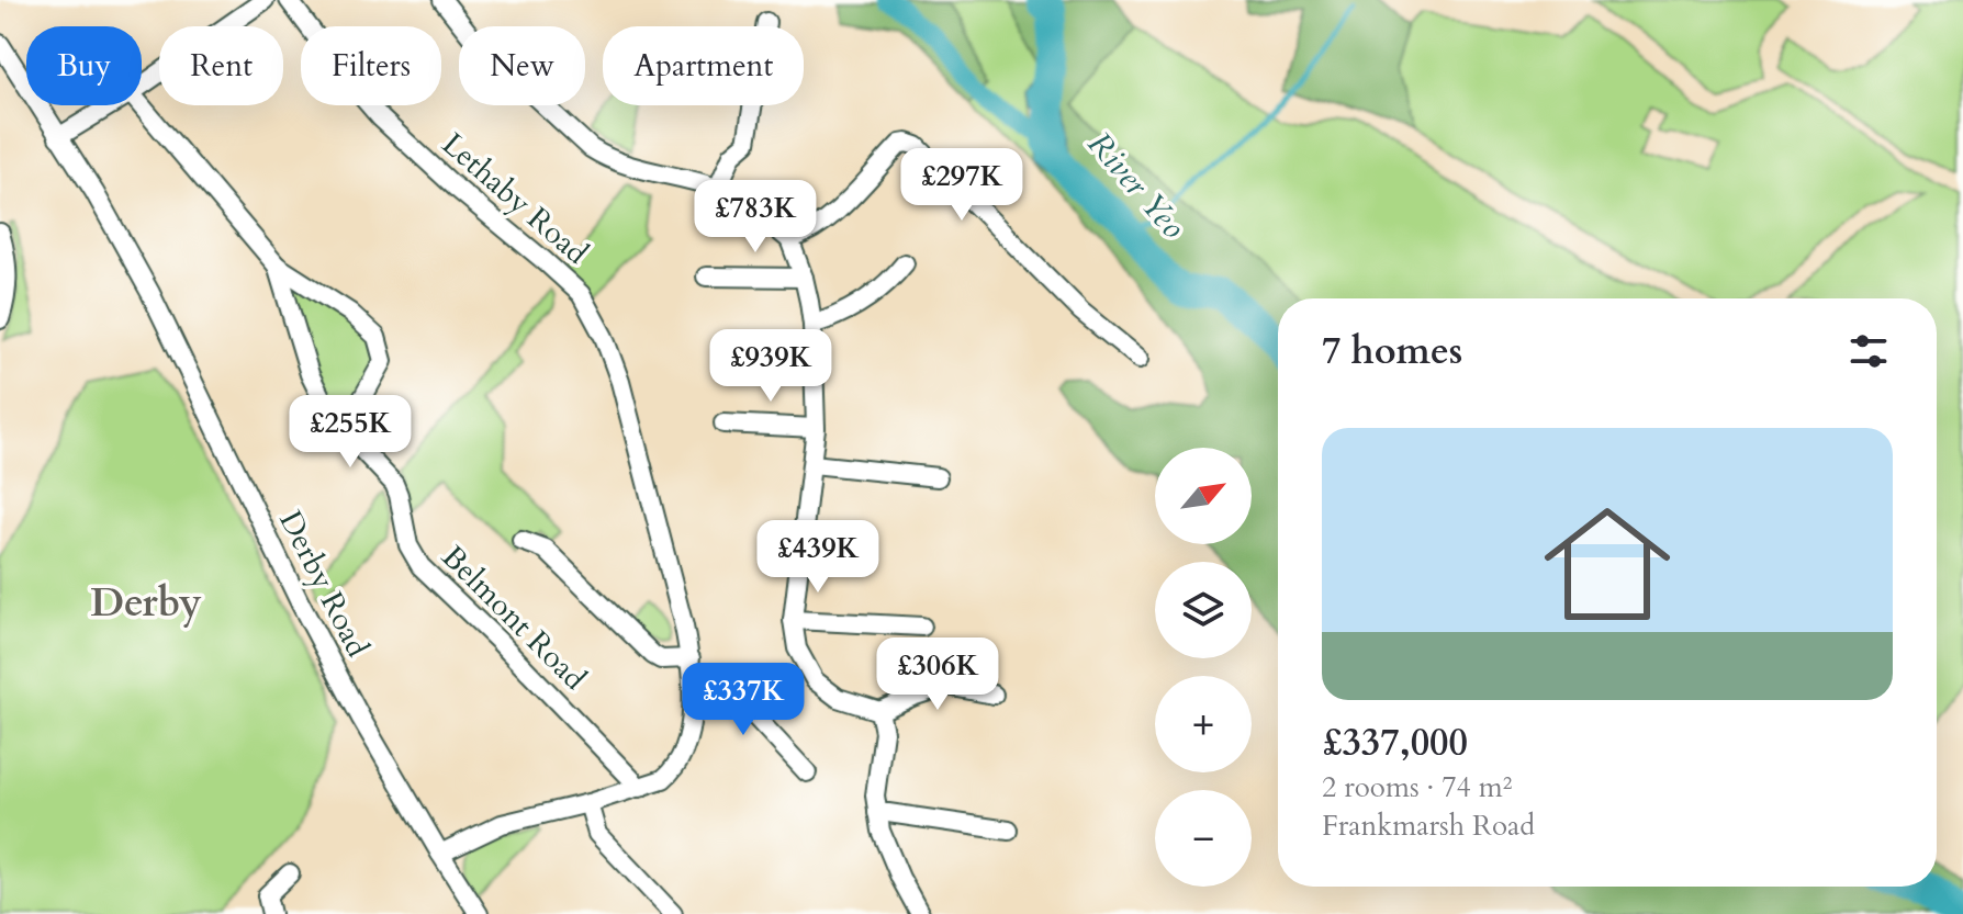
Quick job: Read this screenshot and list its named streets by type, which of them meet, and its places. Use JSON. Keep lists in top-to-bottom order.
{
  "streets": {
    "street": ["Lethaby Road", "Derby Road", "Belmont Road"]
  },
  "crossings": [
    ["Lethaby Road", "Derby Road"],
    ["Lethaby Road", "Belmont Road"]
  ],
  "districts": ["Derby"],
  "water": ["River Yeo"],
  "north": "top right",
  "page": {
    "chip": [
      "Buy",
      "Rent",
      "Filters",
      "New",
      "Apartment"
    ],
    "price": [
      "£297K",
      "£783K",
      "£939K",
      "£255K",
      "£439K",
      "£306K",
      "£337K"
    ],
    "heading": "7 homes",
    "list": [
      {
        "name": "£337,000",
        "note": "2 rooms · 74 m² · Frankmarsh Road"
      }
    ],
    "map_buttons": ["+", "−"]
  }
}
